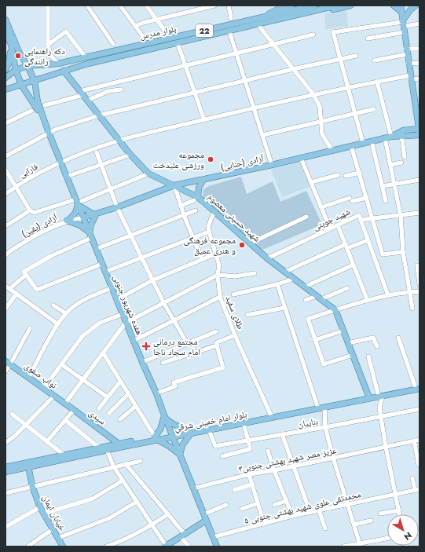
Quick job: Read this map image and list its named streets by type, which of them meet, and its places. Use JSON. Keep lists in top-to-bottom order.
{
  "streets": {
    "main road": [
      "22",
      "بلوار مدرس",
      "آزادی (حنایی)",
      "شهید حسینی معصوم",
      "هفده شهریور جنوبی",
      "نواب صفوی",
      "سیدی",
      "بلوار امام خمینی شرقي",
      "خیابان ایمان"
    ],
    "street": [
      "فارابی",
      "شهید جوینی",
      "آزادی (یقین)",
      "طلای سفید",
      "بناییان",
      "عزیز مصر شهید بهشتی جنوبی۳",
      "محمدتقی علوی شهید بهشتی جنوبی ۵"
    ]
  },
  "crossings": [
    ["22", "بلوار مدرس"],
    ["بلوار مدرس", "شهید حسینی معصوم"],
    ["آزادی (حنایی)", "شهید حسینی معصوم"],
    ["آزادی (حنایی)", "آزادی (یقین)"],
    ["آزادی (حنایی)", "هفده شهریور جنوبی"],
    ["فارابی", "شهید حسینی معصوم"],
    ["فارابی", "هفده شهریور جنوبی"],
    ["شهید حسینی معصوم", "شهید جوینی"],
    ["آزادی (یقین)", "هفده شهریور جنوبی"],
    ["هفده شهریور جنوبی", "بلوار امام خمینی شرقي"],
    ["هفده شهریور جنوبی", "عزیز مصر شهید بهشتی جنوبی۳"],
    ["هفده شهریور جنوبی", "محمدتقی علوی شهید بهشتی جنوبی ۵"],
    ["طلای سفید", "بلوار امام خمینی شرقي"],
    ["نواب صفوی", "سیدی"],
    ["سیدی", "بلوار امام خمینی شرقي"],
    ["بلوار امام خمینی شرقي", "بناییان"],
    ["بلوار امام خمینی شرقي", "خیابان ایمان"]
  ],
  "places": {
    "other": ["دکه راهنمایی رانندگی", "مجموعه ورزشی علیدخت", "مجموعه فرهنگی و هنری عمیق"],
    "health": ["مجتمع درمانی امام سجاد ناجا"]
  },
  "north": "bottom right"
}
